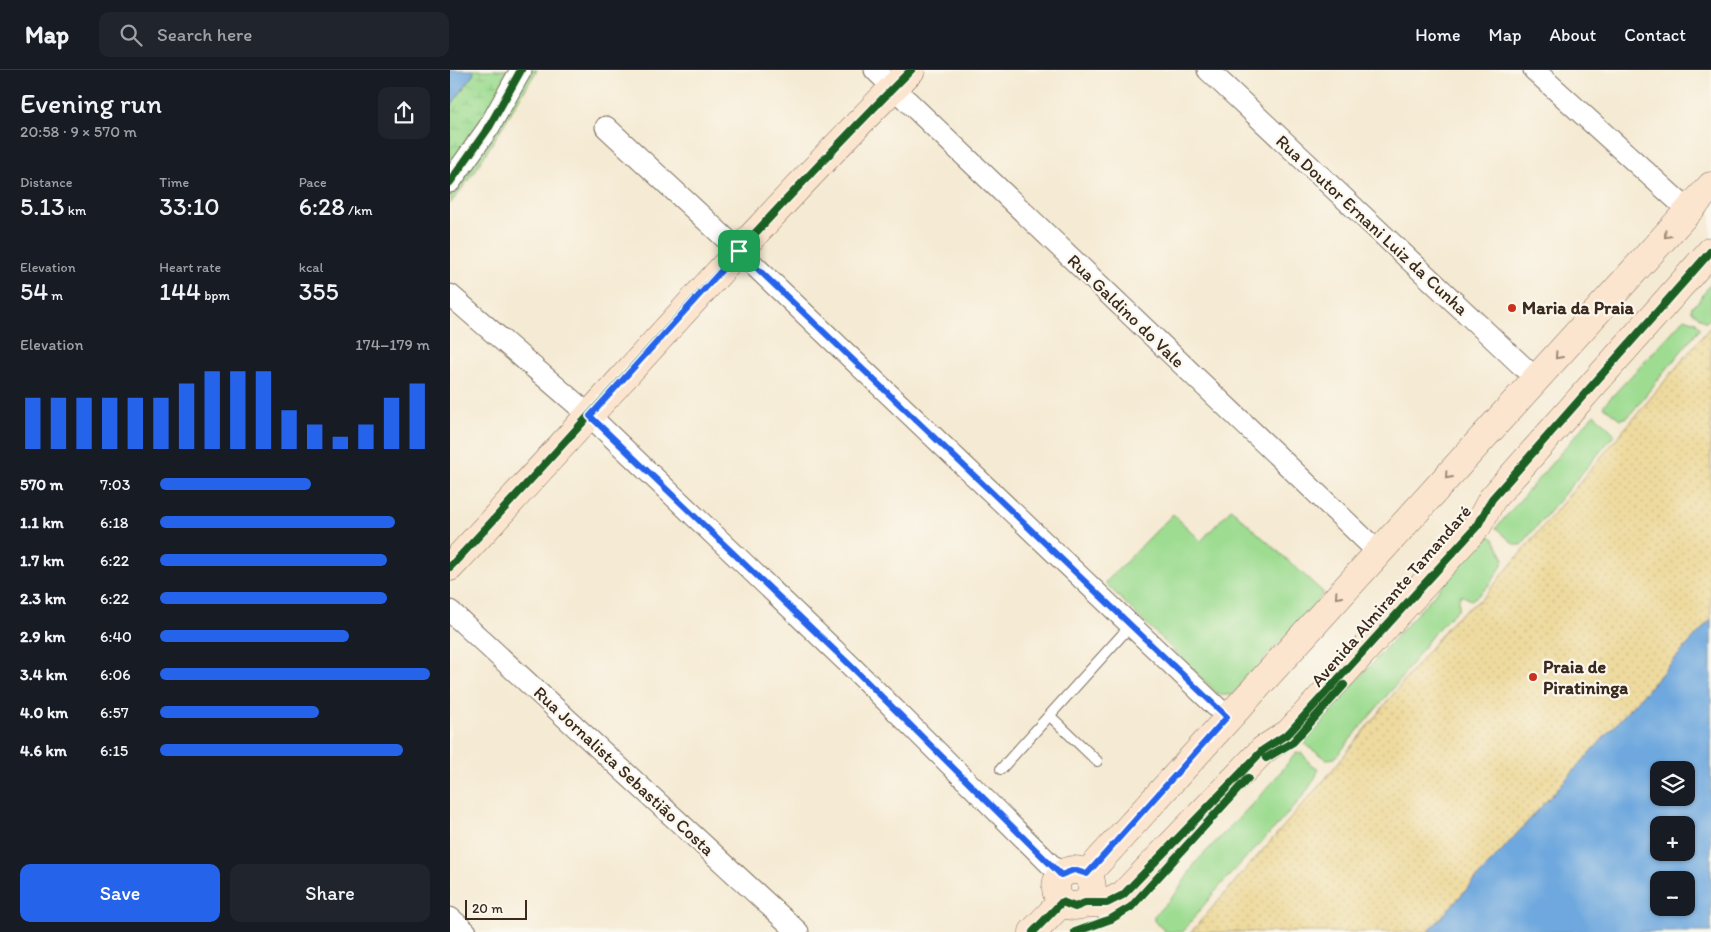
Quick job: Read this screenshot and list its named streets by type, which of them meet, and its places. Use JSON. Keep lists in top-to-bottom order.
{
  "streets": {
    "street": [
      "Rua Doutor Ernani Luiz da Cunha",
      "Rua Galdino do Vale",
      "Avenida Almirante Tamandaré",
      "Rua Jornalista Sebastião Costa"
    ]
  },
  "crossings": [
    ["Rua Doutor Ernani Luiz da Cunha", "Avenida Almirante Tamandaré"],
    ["Rua Galdino do Vale", "Avenida Almirante Tamandaré"]
  ],
  "places": ["Maria da Praia", "Praia de Piratininga"],
  "scale_bar": "20 m",
  "page": {
    "header": "Map",
    "search": "Search here",
    "nav": [
      "Home",
      "Map",
      "About",
      "Contact"
    ],
    "heading": ["Evening run", "20:58 · 9 × 570 m"],
    "stats": [
      ["Distance", "5.13 km"],
      ["Time", "33:10"],
      ["Pace", "6:28 /km"],
      ["Elevation", "54 m"],
      ["Heart rate", "144 bpm"],
      ["kcal", "355"]
    ],
    "chart": ["Elevation", "174–179 m"],
    "list": [
      {
        "name": "570 m",
        "note": "7:03"
      },
      {
        "name": "1.1 km",
        "note": "6:18"
      },
      {
        "name": "1.7 km",
        "note": "6:22"
      },
      {
        "name": "2.3 km",
        "note": "6:22"
      },
      {
        "name": "2.9 km",
        "note": "6:40"
      },
      {
        "name": "3.4 km",
        "note": "6:06"
      },
      {
        "name": "4.0 km",
        "note": "6:57"
      },
      {
        "name": "4.6 km",
        "note": "6:15"
      }
    ],
    "map_buttons": ["+", "−"],
    "buttons": ["Save", "Share"],
    "scale": "20 m"
  }
}
